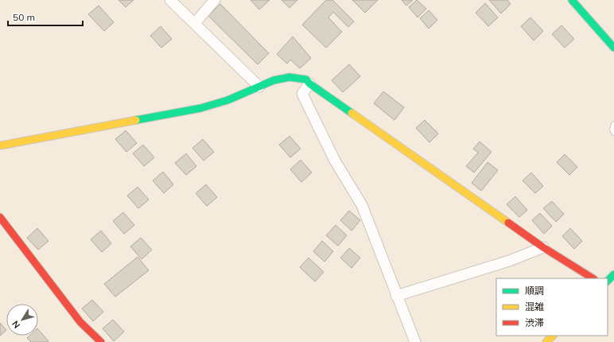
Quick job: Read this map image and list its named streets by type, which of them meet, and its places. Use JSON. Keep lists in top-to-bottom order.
{
  "legend": ["順調", "混雑", "渋滞"],
  "scale_bar": "50 m",
  "north": "bottom left"
}
